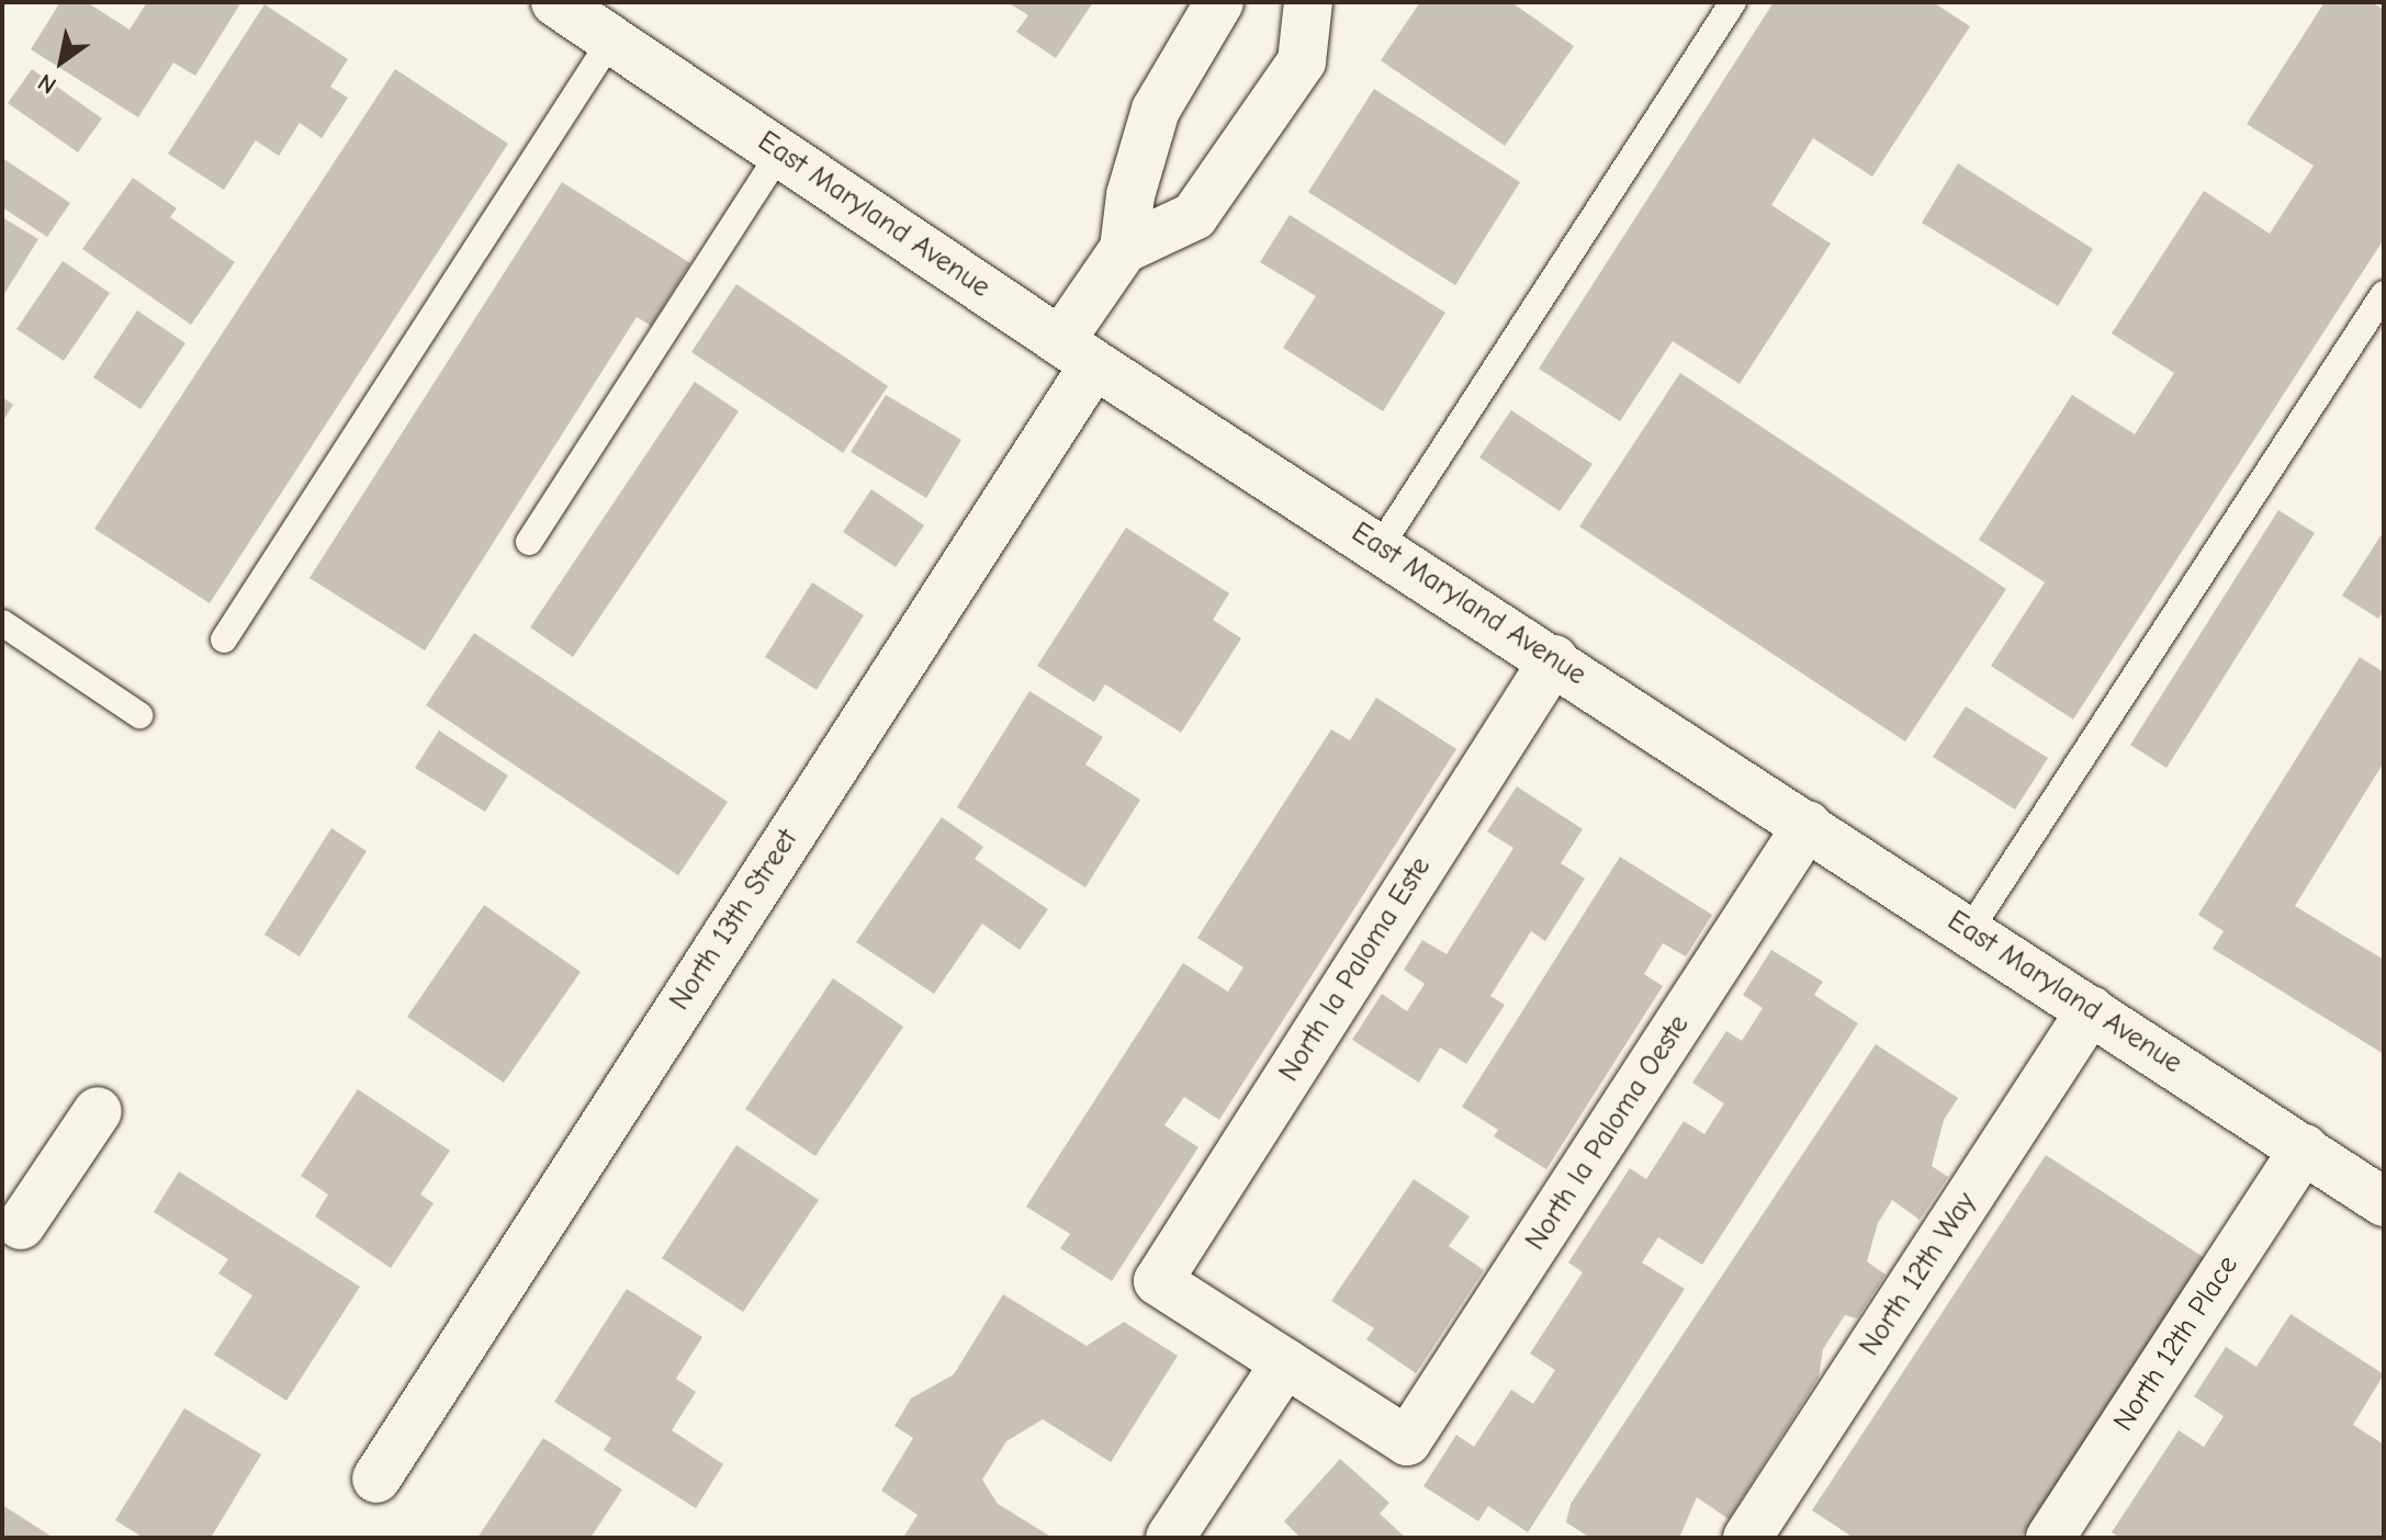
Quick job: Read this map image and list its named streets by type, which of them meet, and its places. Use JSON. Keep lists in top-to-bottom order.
{
  "streets": {
    "street": [
      "East Maryland Avenue",
      "North 13th Street",
      "North la Paloma Este",
      "North la Paloma Oeste",
      "North 12th Way",
      "North 12th Place"
    ]
  },
  "crossings": [
    ["East Maryland Avenue", "North 13th Street"],
    ["East Maryland Avenue", "North la Paloma Este"],
    ["East Maryland Avenue", "North la Paloma Oeste"],
    ["East Maryland Avenue", "North 12th Way"],
    ["East Maryland Avenue", "North 12th Place"],
    ["North la Paloma Este", "North la Paloma Oeste"]
  ],
  "north": "bottom left"
}
